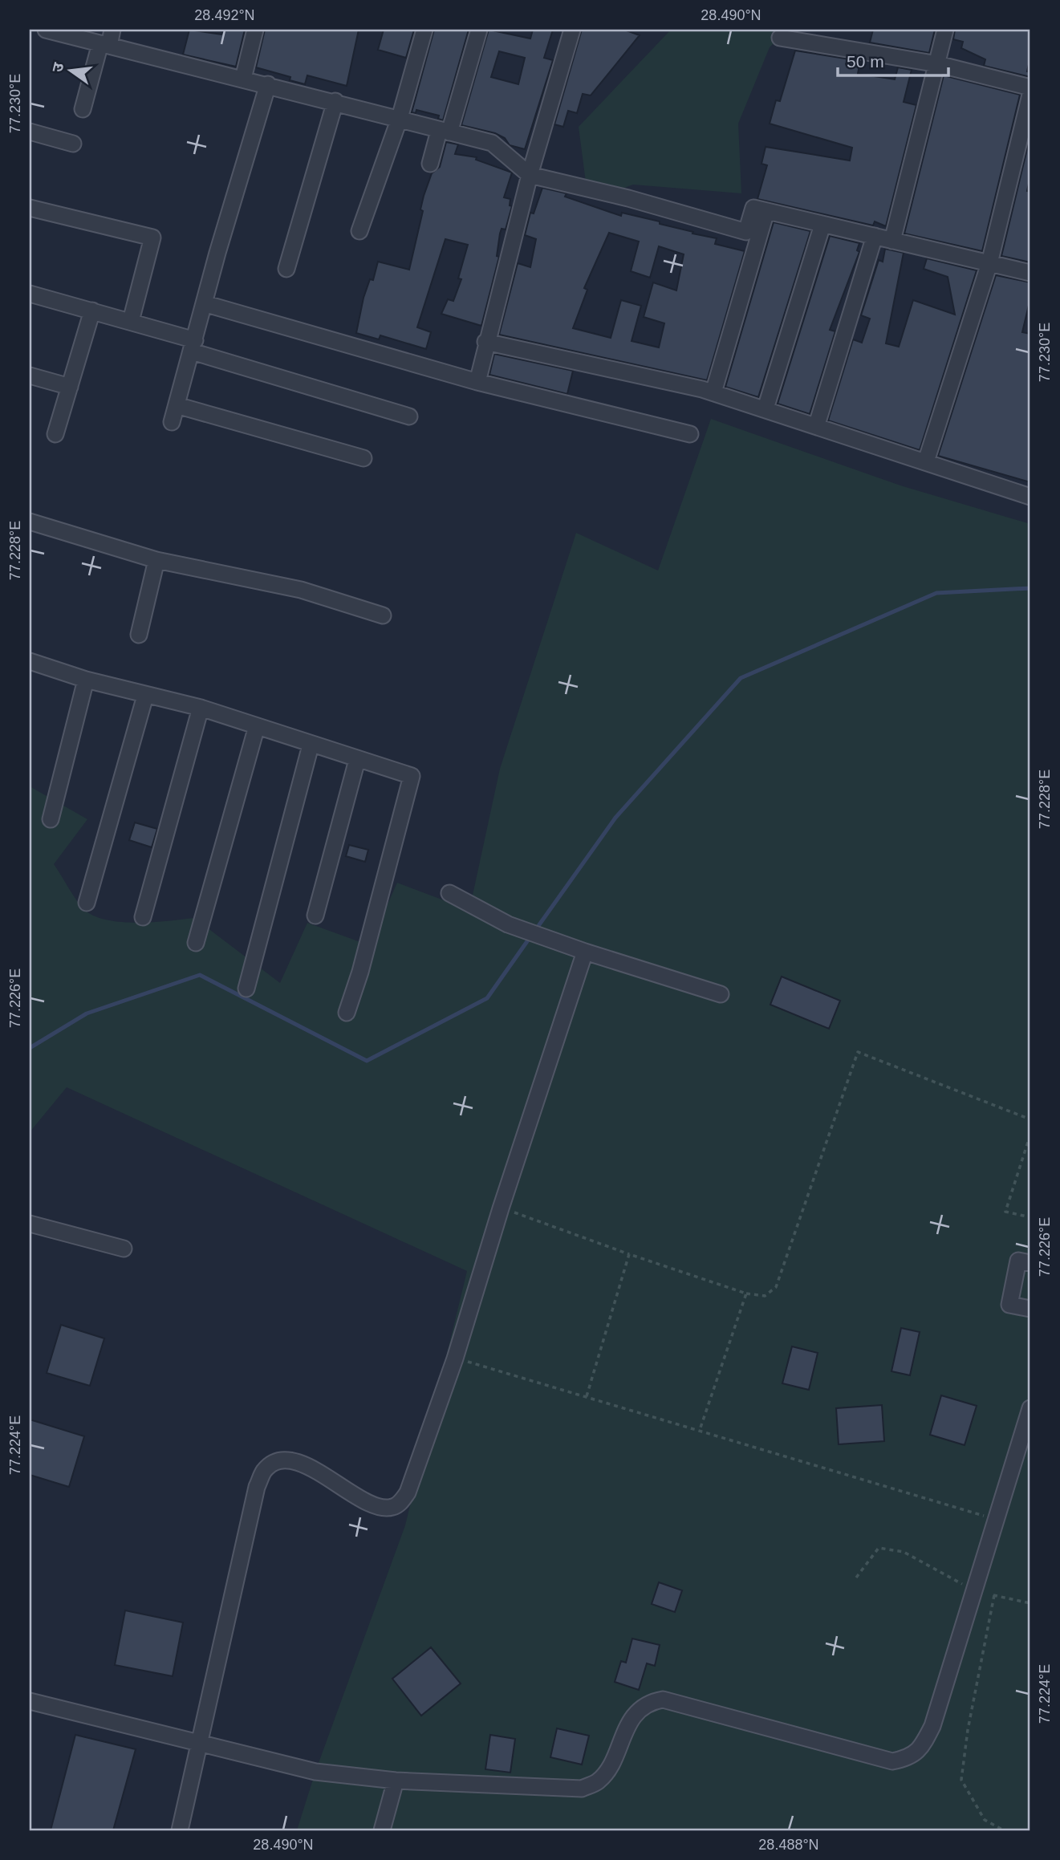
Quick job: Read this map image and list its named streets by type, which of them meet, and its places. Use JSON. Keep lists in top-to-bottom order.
{
  "scale_bar": "50 m",
  "north": "left",
  "coordinates": [
    "28.492°N",
    "28.490°N",
    "77.230°E",
    "77.228°E",
    "77.226°E",
    "77.224°E",
    "28.488°N"
  ]
}
